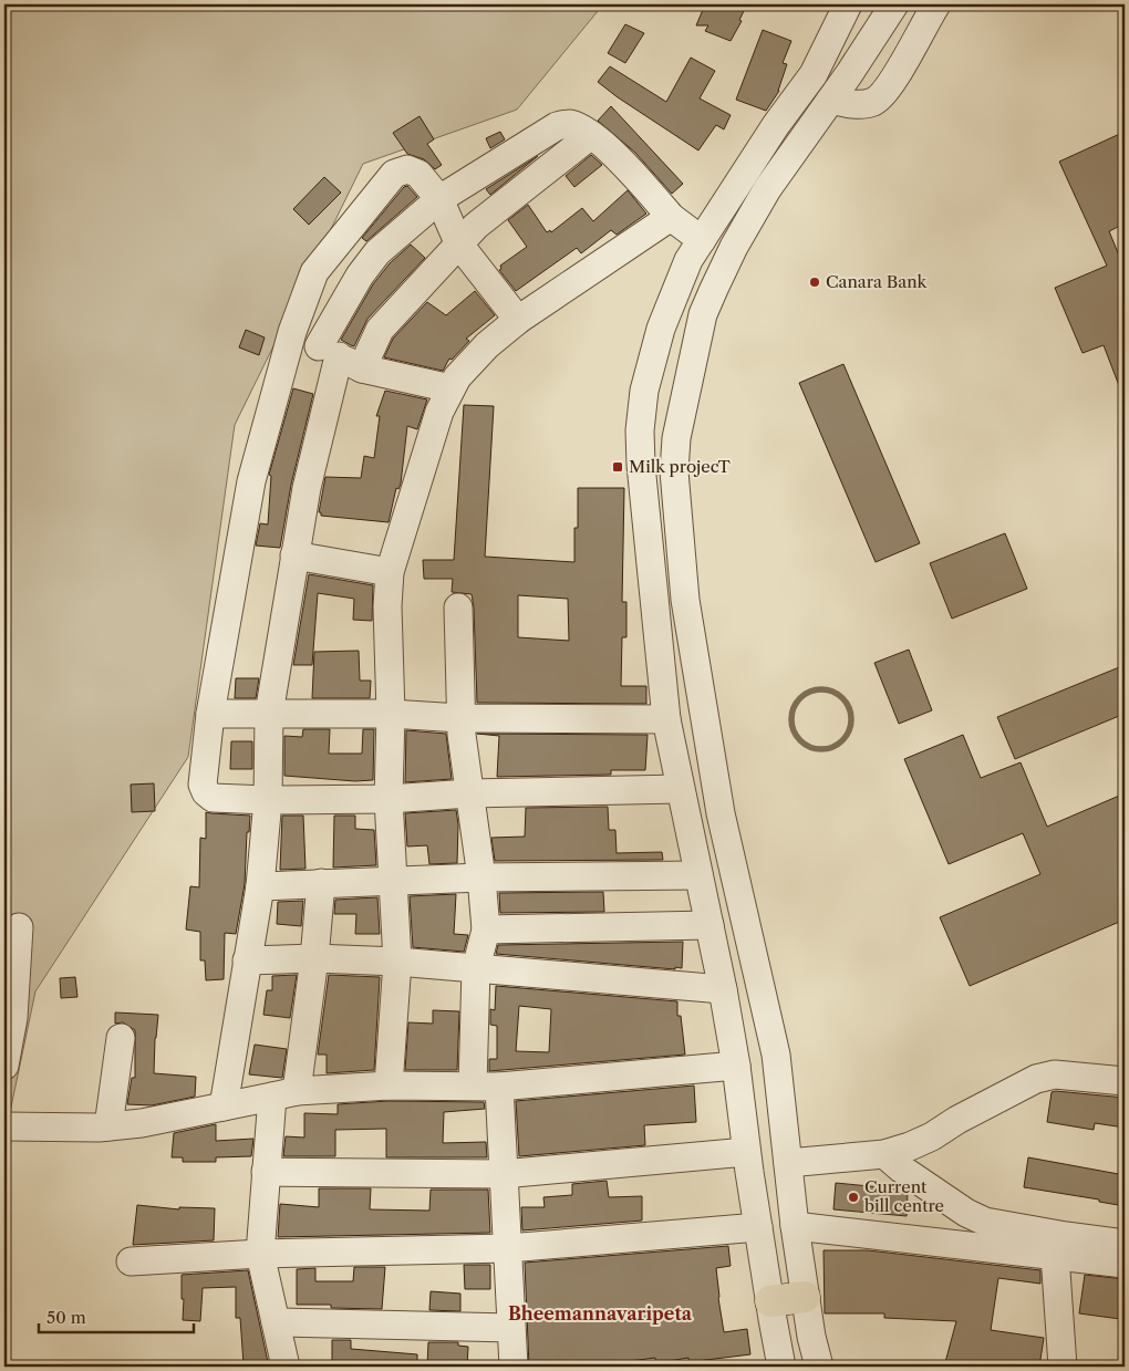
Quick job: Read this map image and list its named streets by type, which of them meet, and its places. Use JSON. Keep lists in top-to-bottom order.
{
  "districts": ["Bheemannavaripeta"],
  "places": {
    "other": ["Canara Bank", "Current bill centre"],
    "transit": ["Milk projecT"]
  },
  "scale_bar": "50 m"
}
